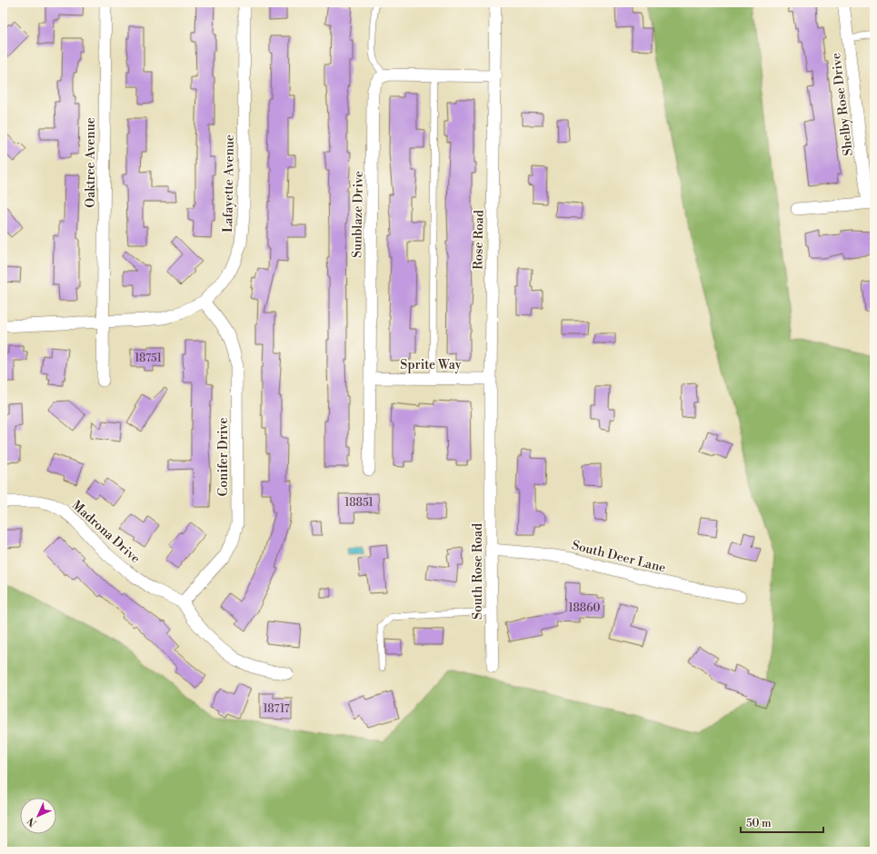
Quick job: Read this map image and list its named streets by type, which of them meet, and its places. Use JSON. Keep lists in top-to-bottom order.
{
  "streets": {
    "street": [
      "Shelby Rose Drive",
      "Oaktree Avenue",
      "Lafayette Avenue",
      "Sunblaze Drive",
      "Rose Road",
      "Sprite Way",
      "Conifer Drive",
      "Madrona Drive",
      "South Deer Lane",
      "South Rose Road"
    ]
  },
  "crossings": [
    ["Oaktree Avenue", "Lafayette Avenue"],
    ["Lafayette Avenue", "Conifer Drive"],
    ["Sunblaze Drive", "Sprite Way"],
    ["Rose Road", "Sprite Way"],
    ["Rose Road", "South Rose Road"],
    ["Conifer Drive", "Madrona Drive"],
    ["South Deer Lane", "South Rose Road"]
  ],
  "house_numbers": [
    "18751",
    "18851",
    "18860",
    "18717"
  ],
  "scale_bar": "50 m",
  "north": "bottom left"
}
